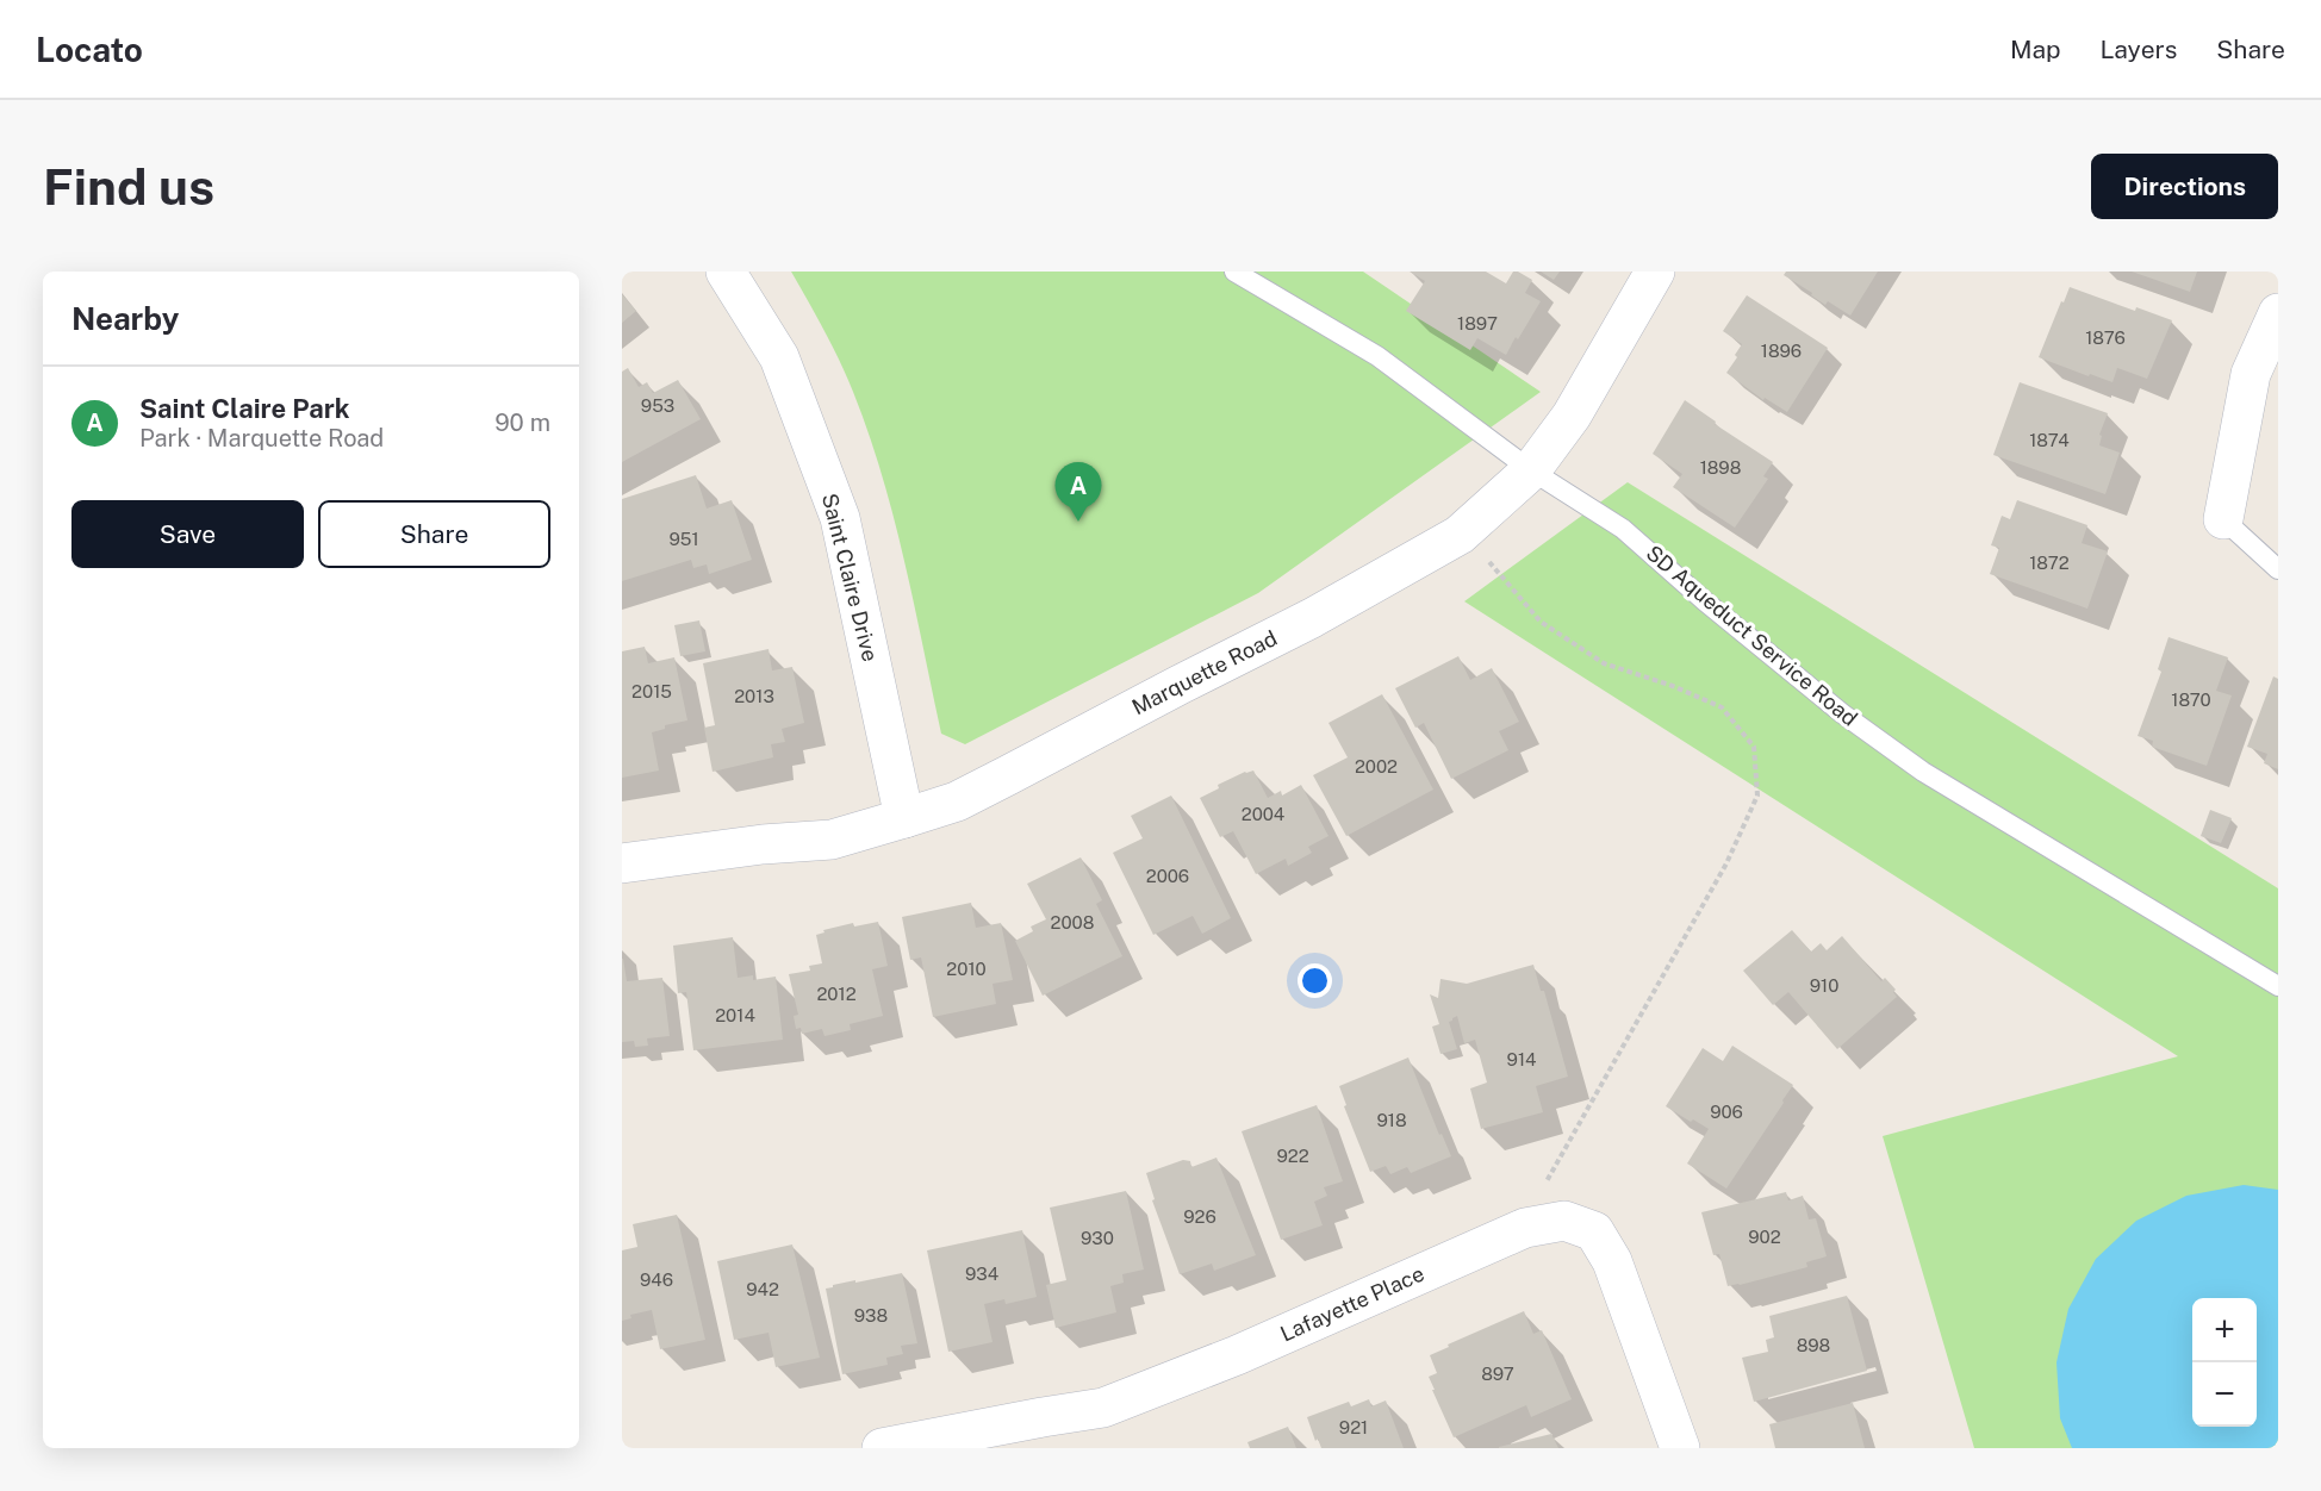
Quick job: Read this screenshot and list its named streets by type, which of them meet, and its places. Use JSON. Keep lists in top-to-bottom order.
{
  "streets": {
    "street": ["Saint Claire Drive", "Marquette Road", "Lafayette Place"],
    "lane": ["SD Aqueduct Service Road"]
  },
  "crossings": [
    ["Saint Claire Drive", "Marquette Road"],
    ["SD Aqueduct Service Road", "Marquette Road"]
  ],
  "house_numbers": [
    "1897",
    "1876",
    "1896",
    "953",
    "1874",
    "1898",
    "951",
    "1872",
    "2015",
    "2013",
    "1870",
    "2002",
    "2004",
    "2006",
    "2008",
    "2010",
    "910",
    "2012",
    "2014",
    "914",
    "906",
    "918",
    "922",
    "926",
    "902",
    "930",
    "934",
    "946",
    "942",
    "938",
    "898",
    "897",
    "921"
  ],
  "page": {
    "header": "Locato",
    "nav": ["Map", "Layers", "Share"],
    "buttons": [
      "Directions",
      ["Save", "Share"]
    ],
    "title": "Find us",
    "heading": "Nearby",
    "list": [
      {
        "mark": "A",
        "name": "Saint Claire Park",
        "note": "Park · Marquette Road",
        "value": "90 m"
      }
    ],
    "pins": "A",
    "map_buttons": ["+", "−"]
  }
}
